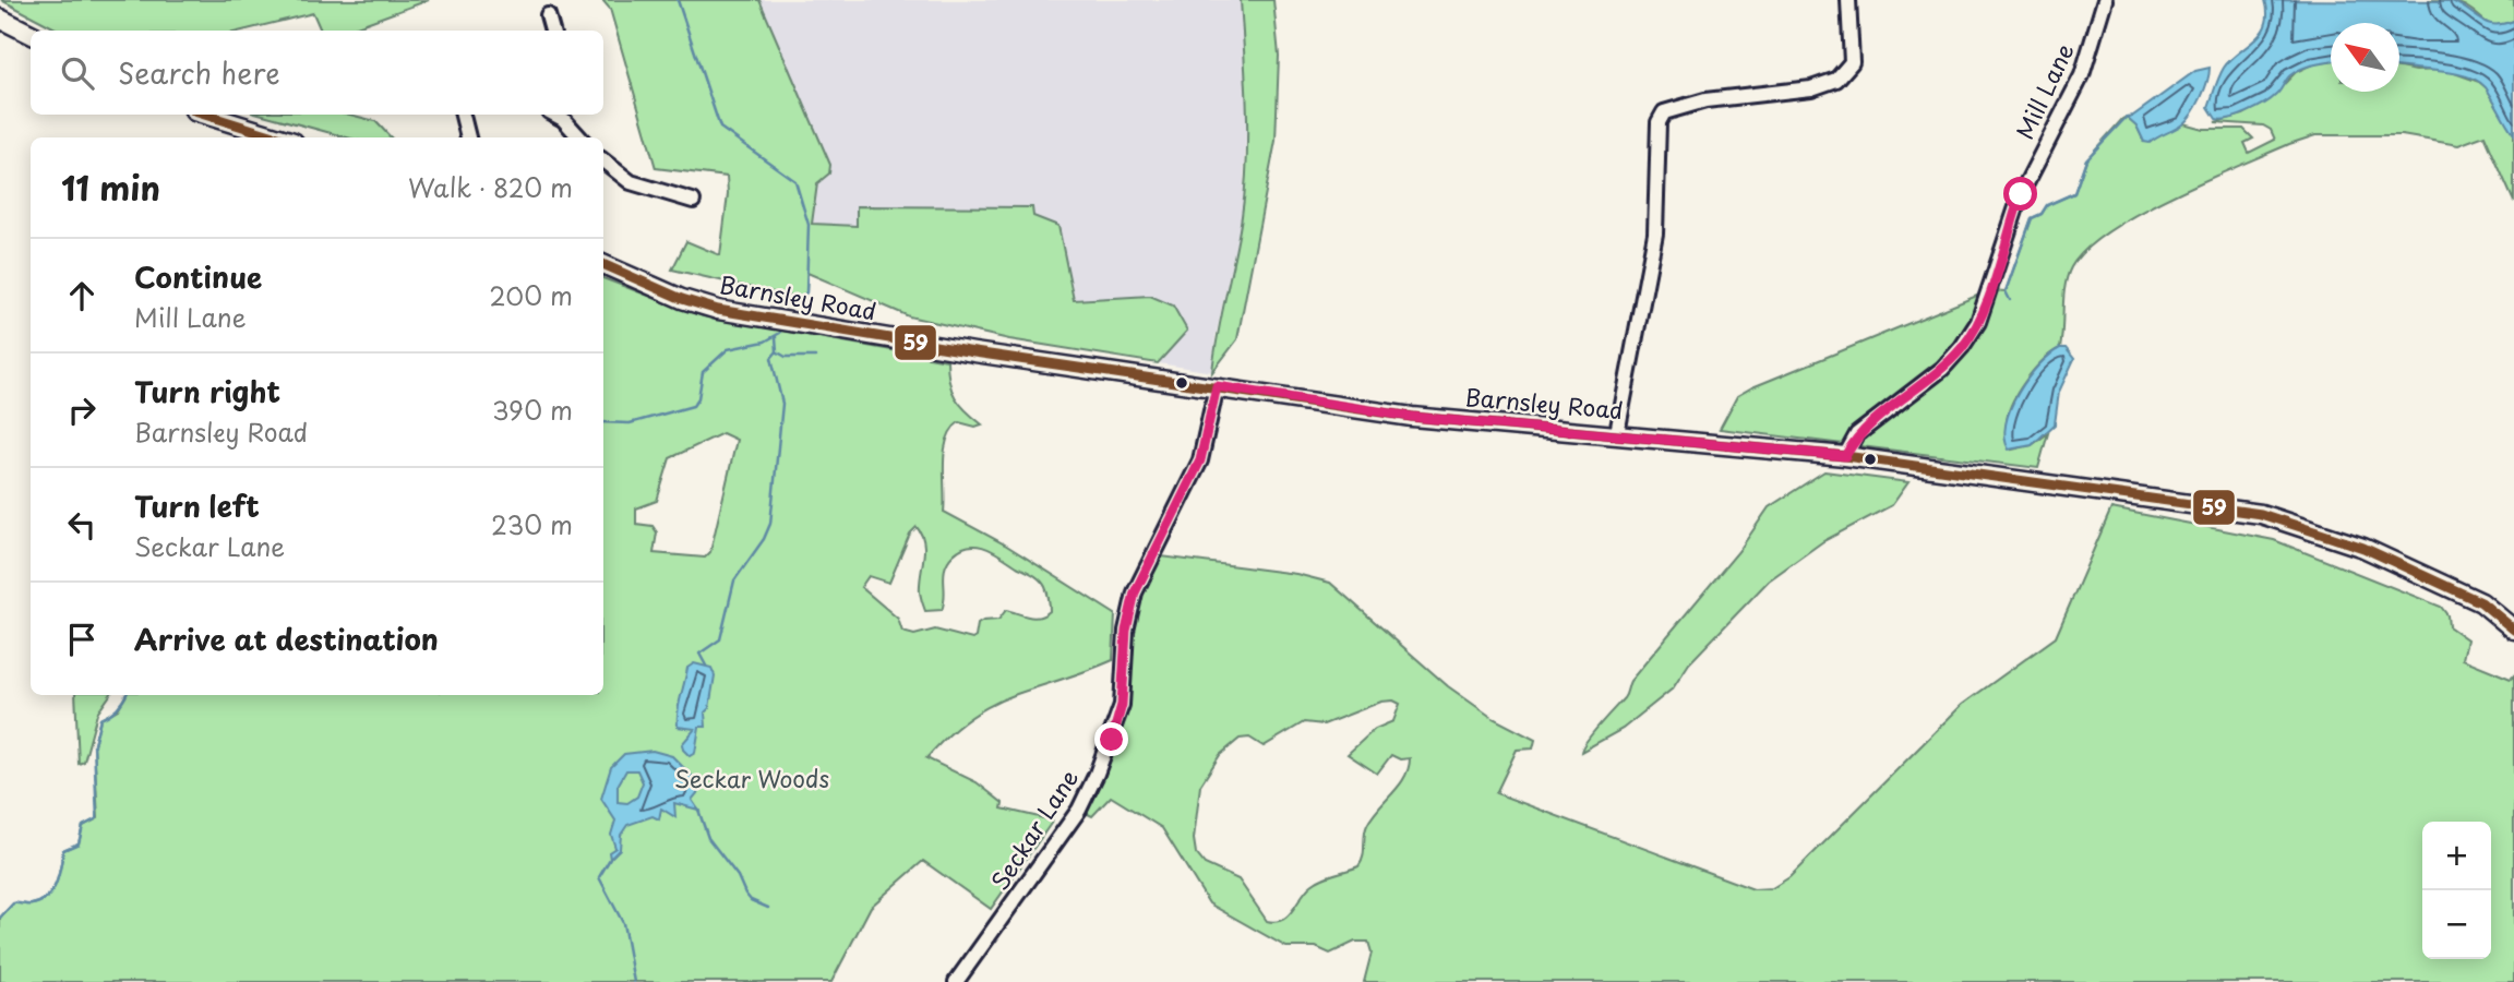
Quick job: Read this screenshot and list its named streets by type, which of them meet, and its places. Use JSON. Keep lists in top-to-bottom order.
{
  "streets": {
    "main road": ["Barnsley Road"],
    "street": ["Mill Lane", "Seckar Lane"]
  },
  "crossings": [
    ["Mill Lane", "Barnsley Road"],
    ["Barnsley Road", "Seckar Lane"]
  ],
  "parks": ["Seckar Woods"],
  "lines": ["transit line 59"],
  "north": "top left",
  "page": {
    "search": "Search here",
    "heading": ["11 min", "Walk · 820 m"],
    "list": [
      ["Continue", "Mill Lane", "200 m"],
      ["Turn right", "Barnsley Road", "390 m"],
      ["Turn left", "Seckar Lane", "230 m"],
      "Arrive at destination"
    ],
    "map_buttons": ["+", "−"]
  }
}
